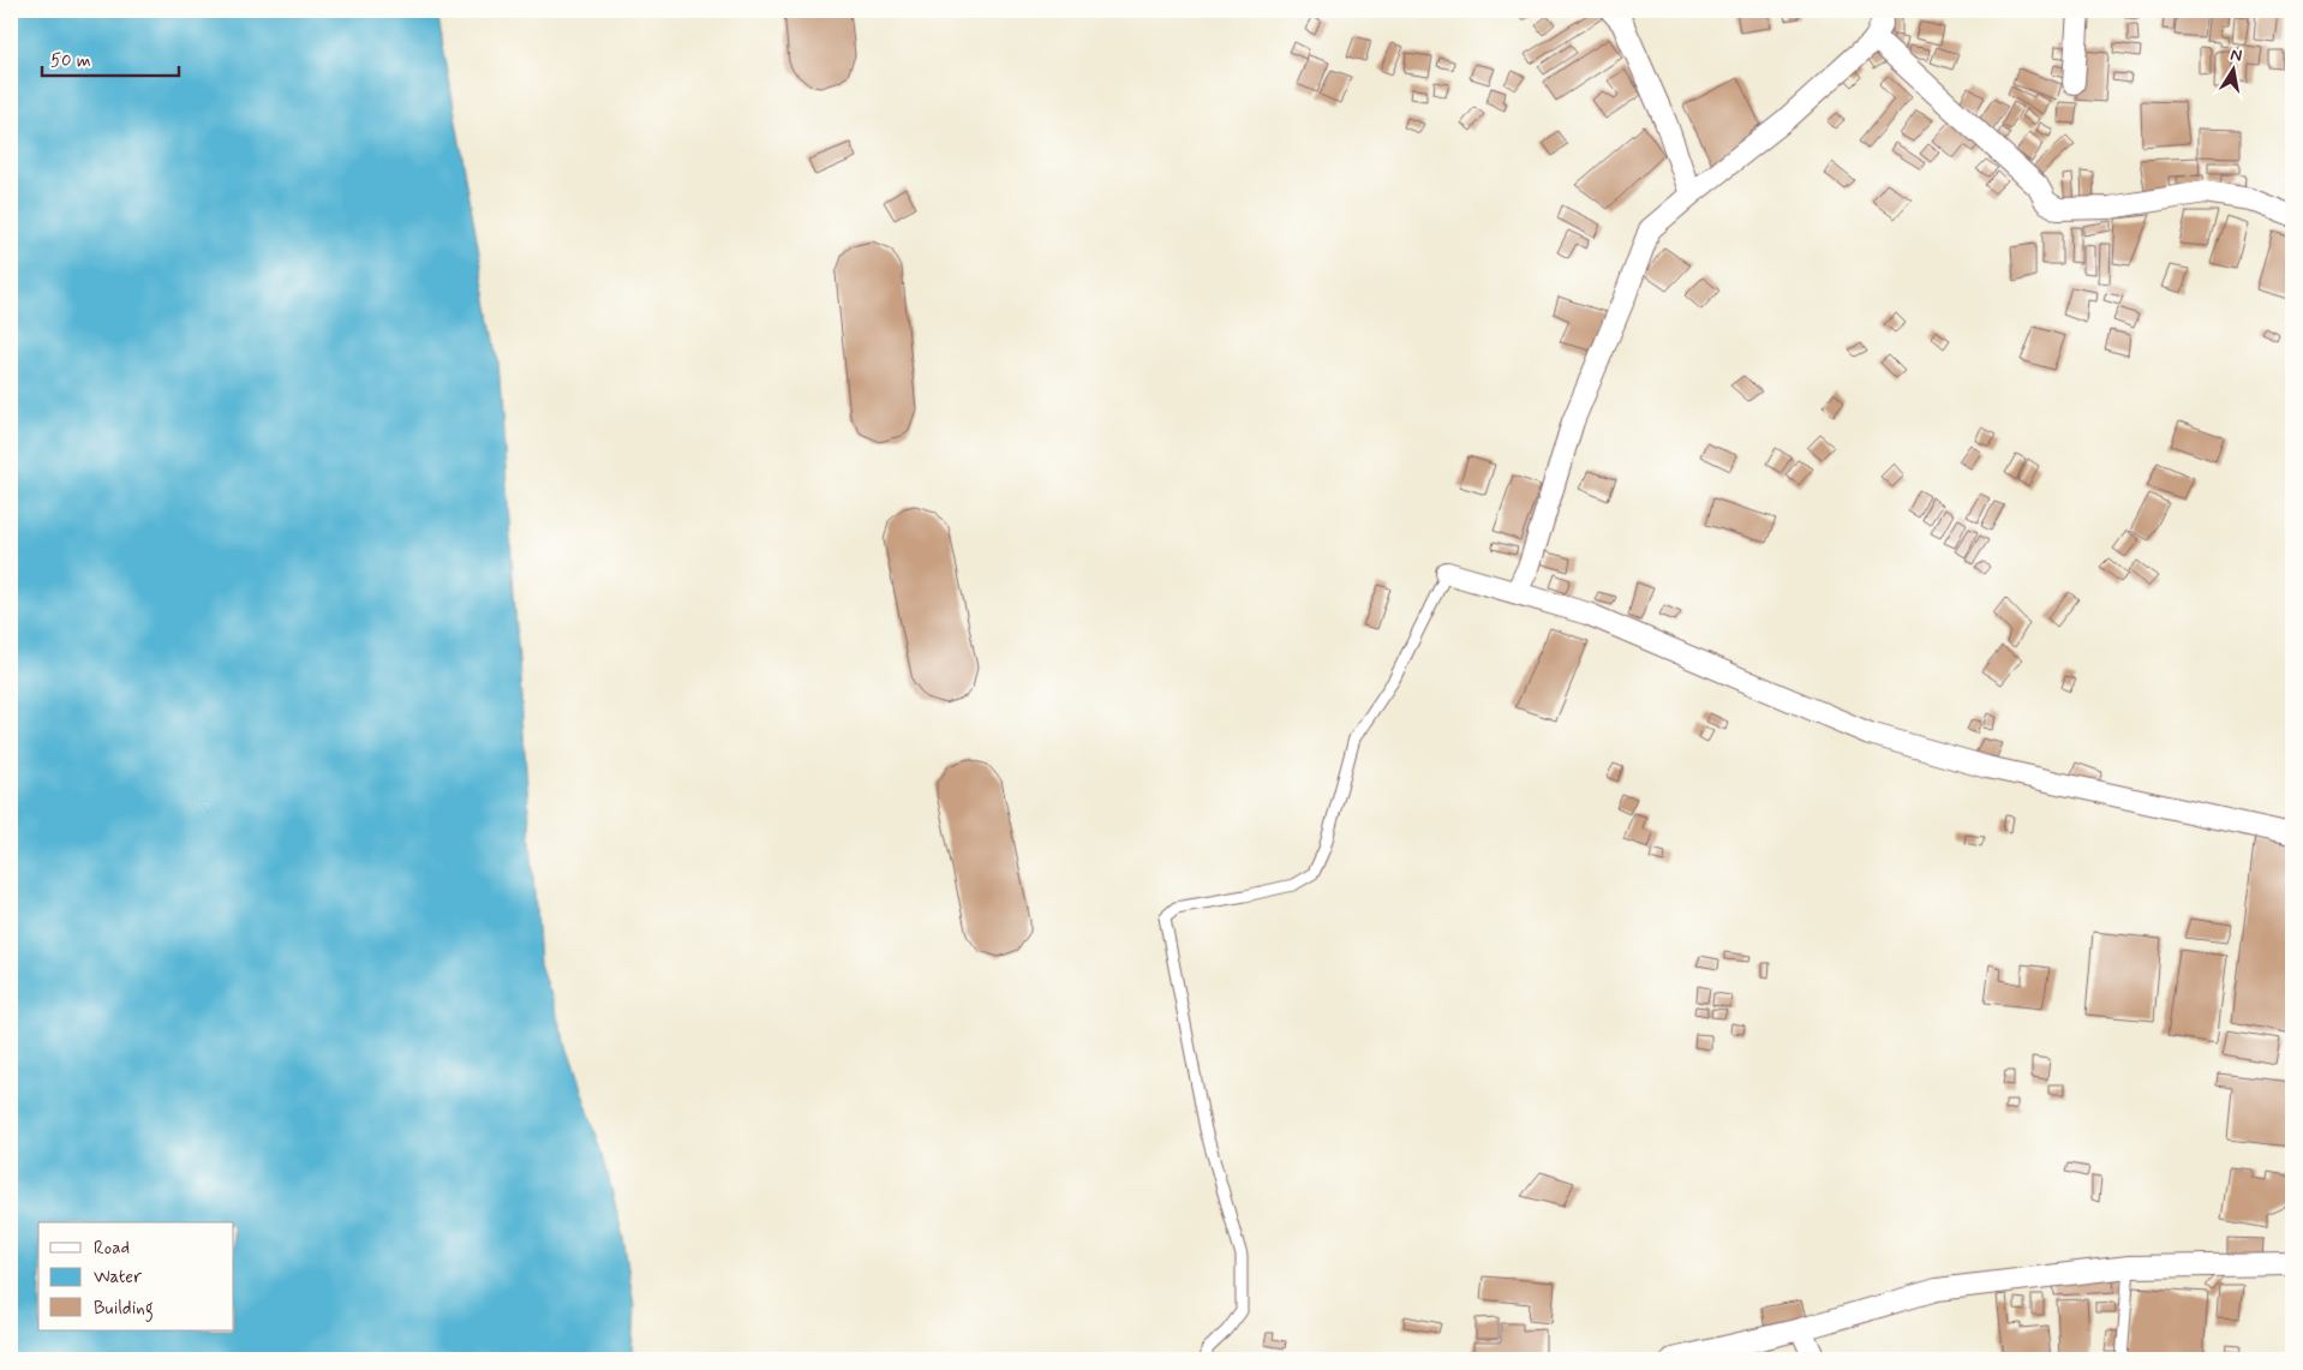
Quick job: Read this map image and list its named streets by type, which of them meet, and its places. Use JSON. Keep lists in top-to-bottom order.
{
  "legend": ["Road", "Water", "Building"],
  "scale_bar": "50 m",
  "north": "top"
}
